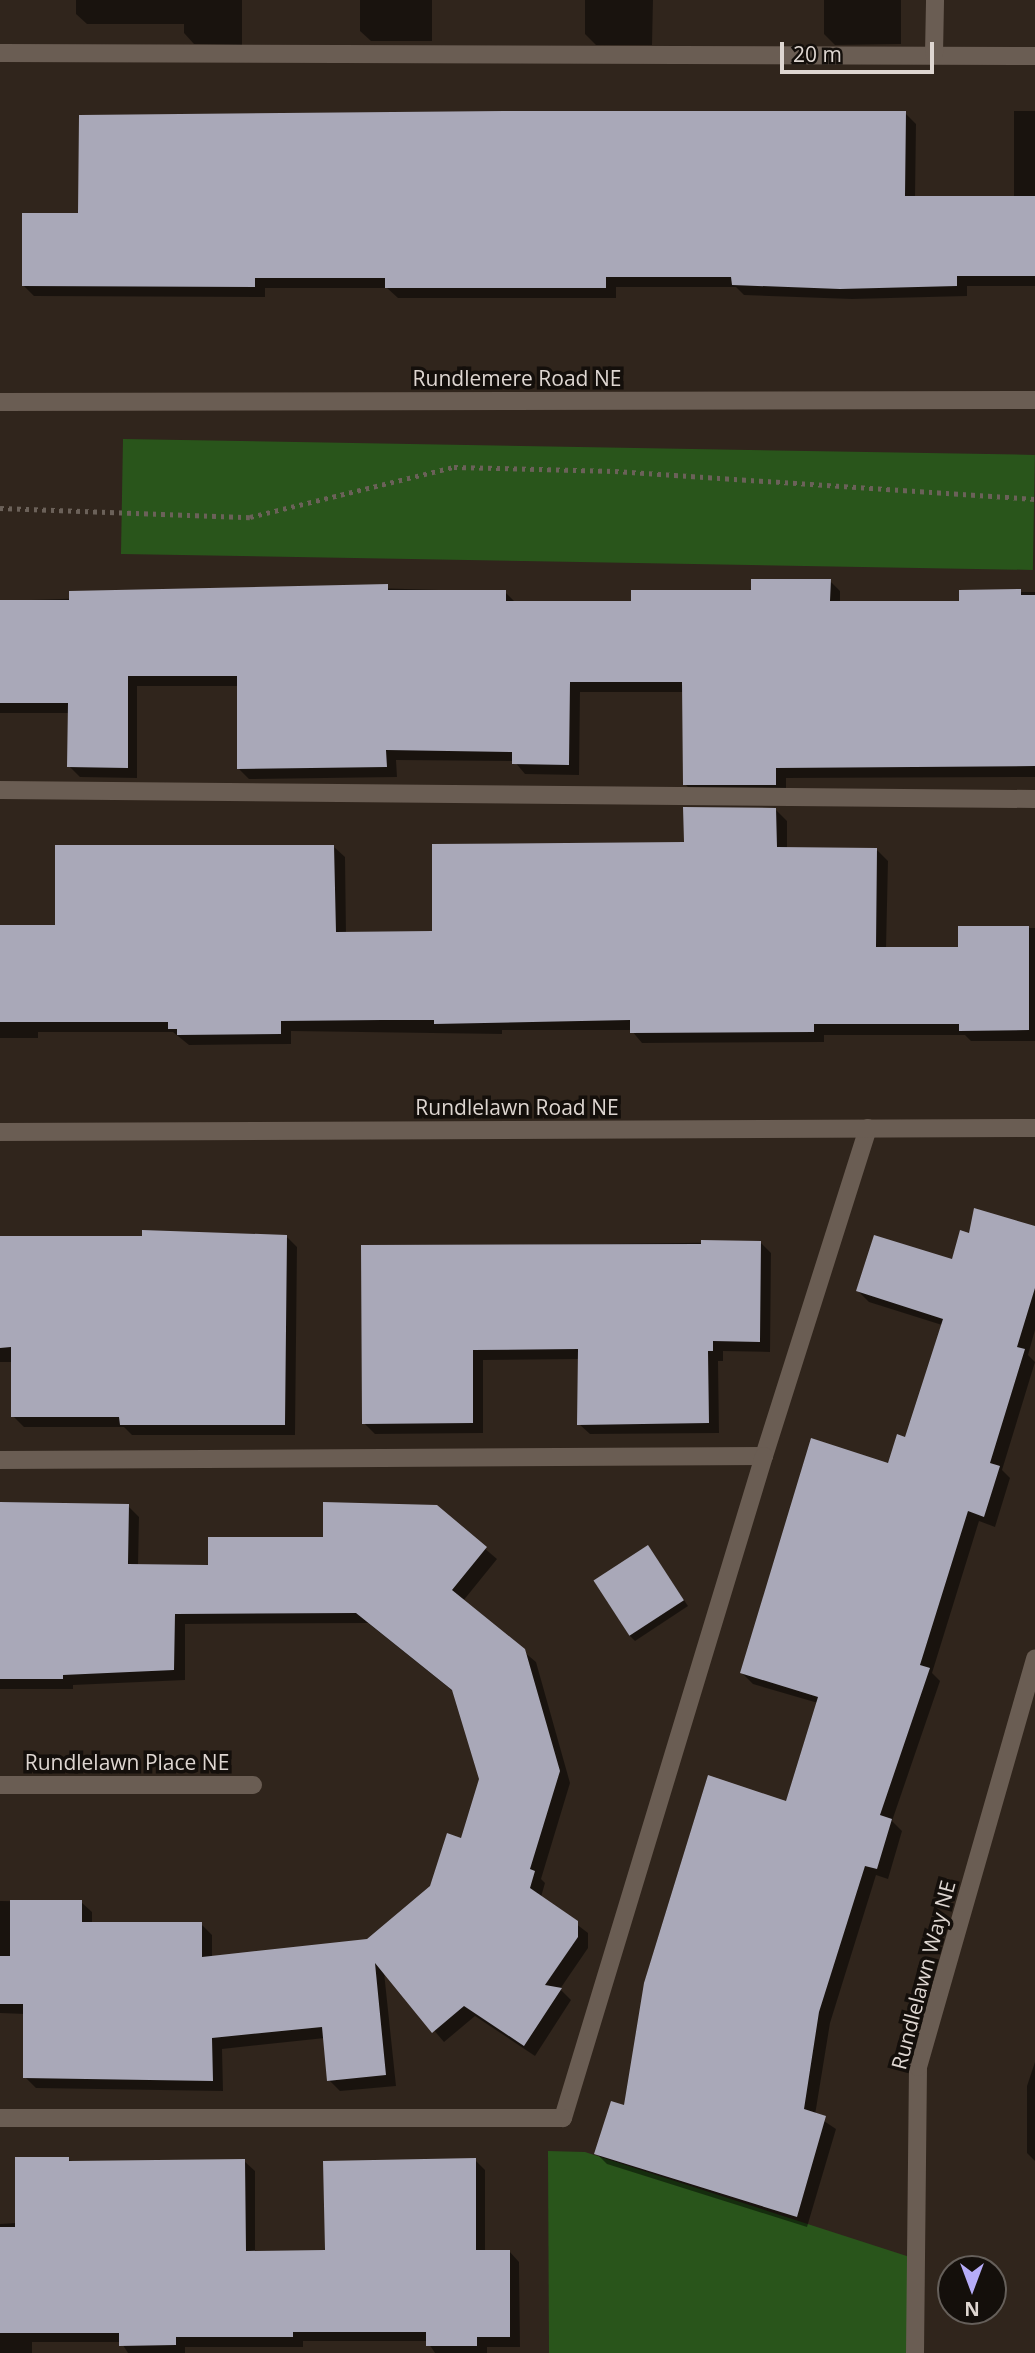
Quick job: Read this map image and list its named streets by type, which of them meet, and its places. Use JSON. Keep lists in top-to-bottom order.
{
  "streets": {
    "street": [
      "Rundlemere Road NE",
      "Rundlelawn Road NE",
      "Rundlelawn Place NE",
      "Rundlelawn Way NE"
    ]
  },
  "scale_bar": "20 m",
  "north": "bottom"
}
